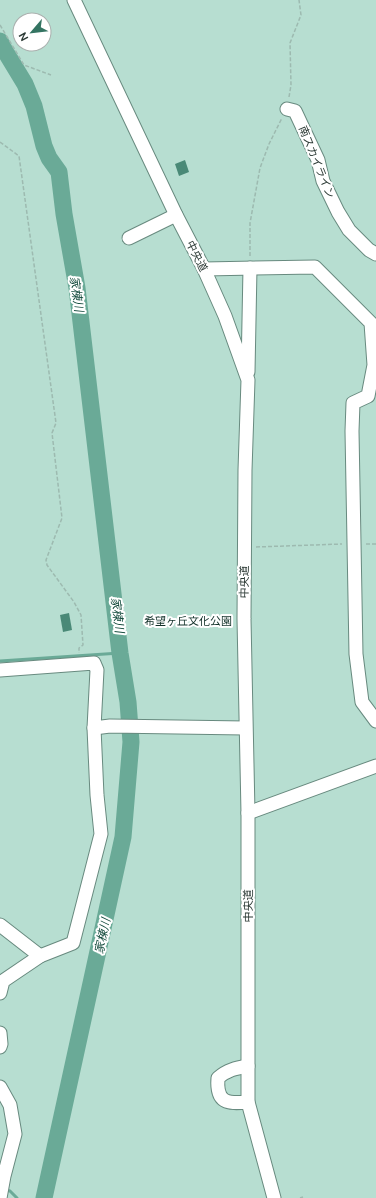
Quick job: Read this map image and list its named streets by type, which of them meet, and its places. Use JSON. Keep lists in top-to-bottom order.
{
  "streets": {
    "lane": ["南スカイライン", "中央道"]
  },
  "water": ["家棟川"],
  "parks": ["希望ヶ丘文化公園"],
  "north": "bottom left"
}
